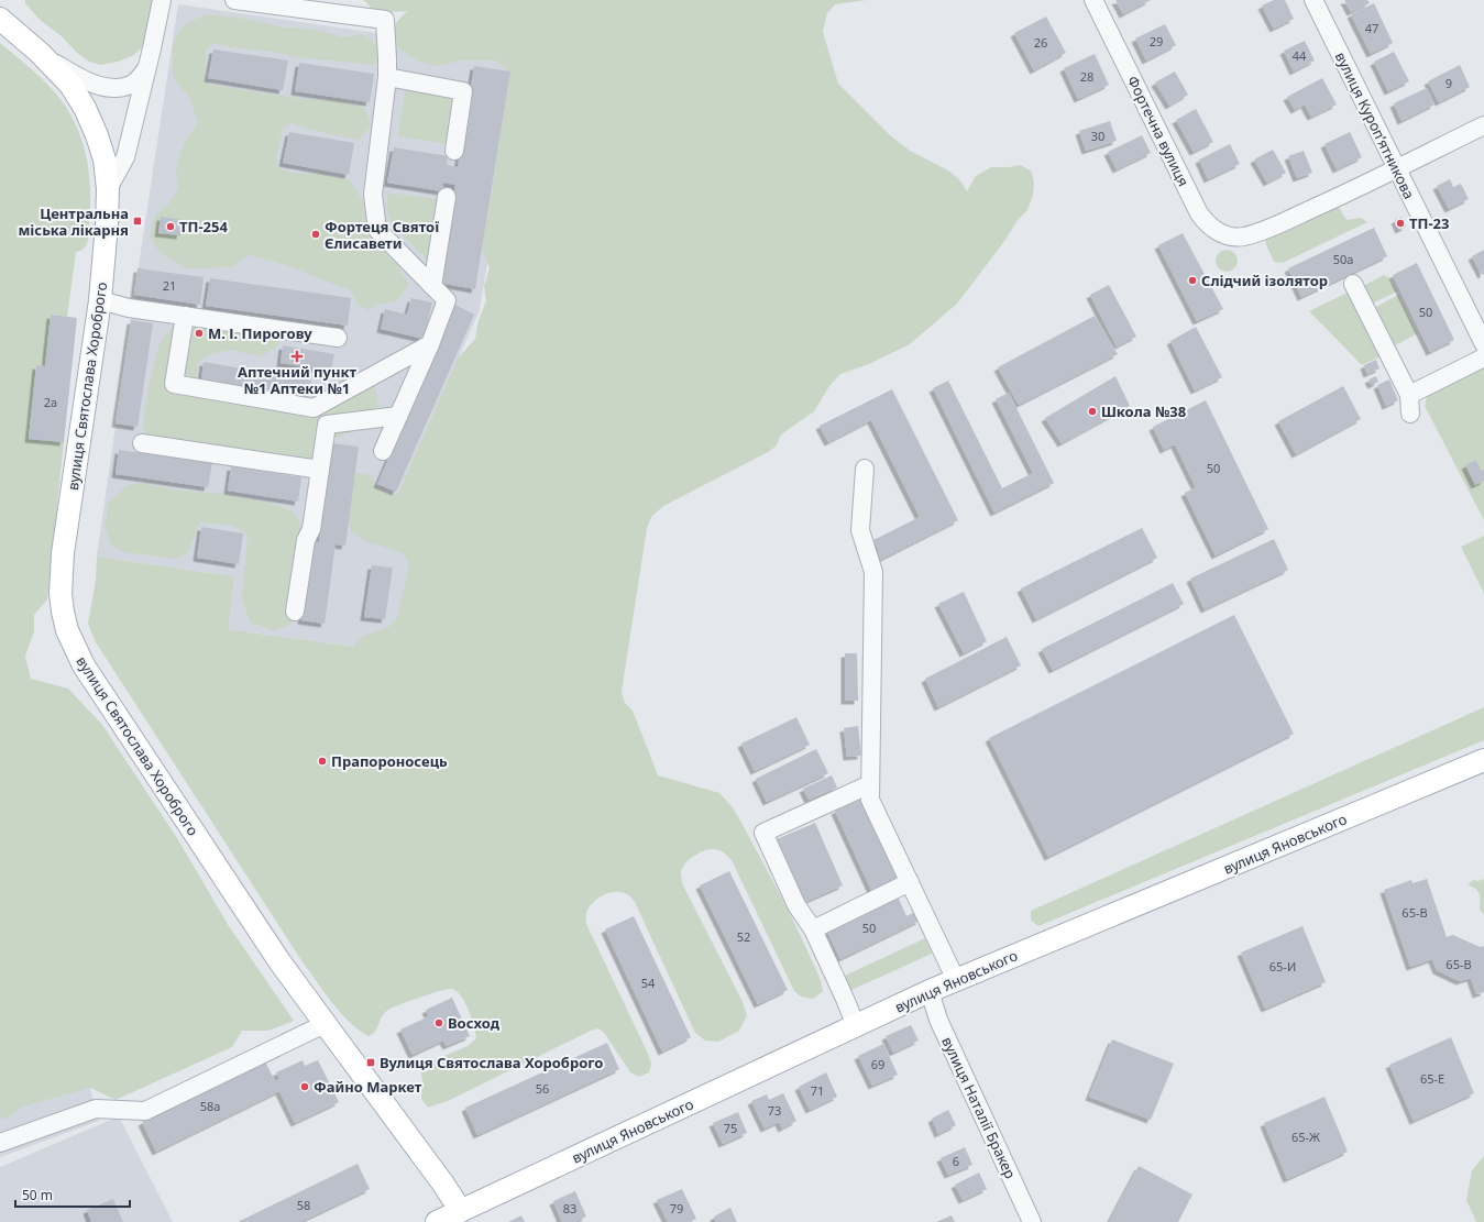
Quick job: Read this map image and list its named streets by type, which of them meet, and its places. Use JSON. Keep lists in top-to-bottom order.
{
  "streets": {
    "main road": ["вулиця Святослава Хороброго", "вулиця Яновського"],
    "street": ["вулиця Куропʼятникова", "Фортечна вулиця", "вулиця Наталії Бракер"]
  },
  "crossings": [
    ["вулиця Куропʼятникова", "Фортечна вулиця"],
    ["вулиця Святослава Хороброго", "вулиця Яновського"],
    ["вулиця Яновського", "вулиця Наталії Бракер"]
  ],
  "places": {
    "transit": ["Центральна міська лікарня", "Вулиця Святослава Хороброго"],
    "other": [
      "ТП-23",
      "ТП-254",
      "Фортеця Святої Єлисавети",
      "Слідчий ізолятор",
      "М. І. Пирогову",
      "Школа №38",
      "Прапороносець",
      "Восход",
      "Файно Маркет"
    ],
    "health": ["Аптечний пункт №1 Аптеки №1"]
  },
  "house_numbers": [
    "47",
    "29",
    "26",
    "44",
    "28",
    "9",
    "30",
    "50а",
    "21",
    "50",
    "2а",
    "50",
    "65-В",
    "50",
    "52",
    "65-В",
    "65-И",
    "54",
    "69",
    "65-Е",
    "56",
    "71",
    "58а",
    "73",
    "75",
    "65-Ж",
    "6",
    "58",
    "83",
    "79"
  ],
  "scale_bar": "50 m"
}
